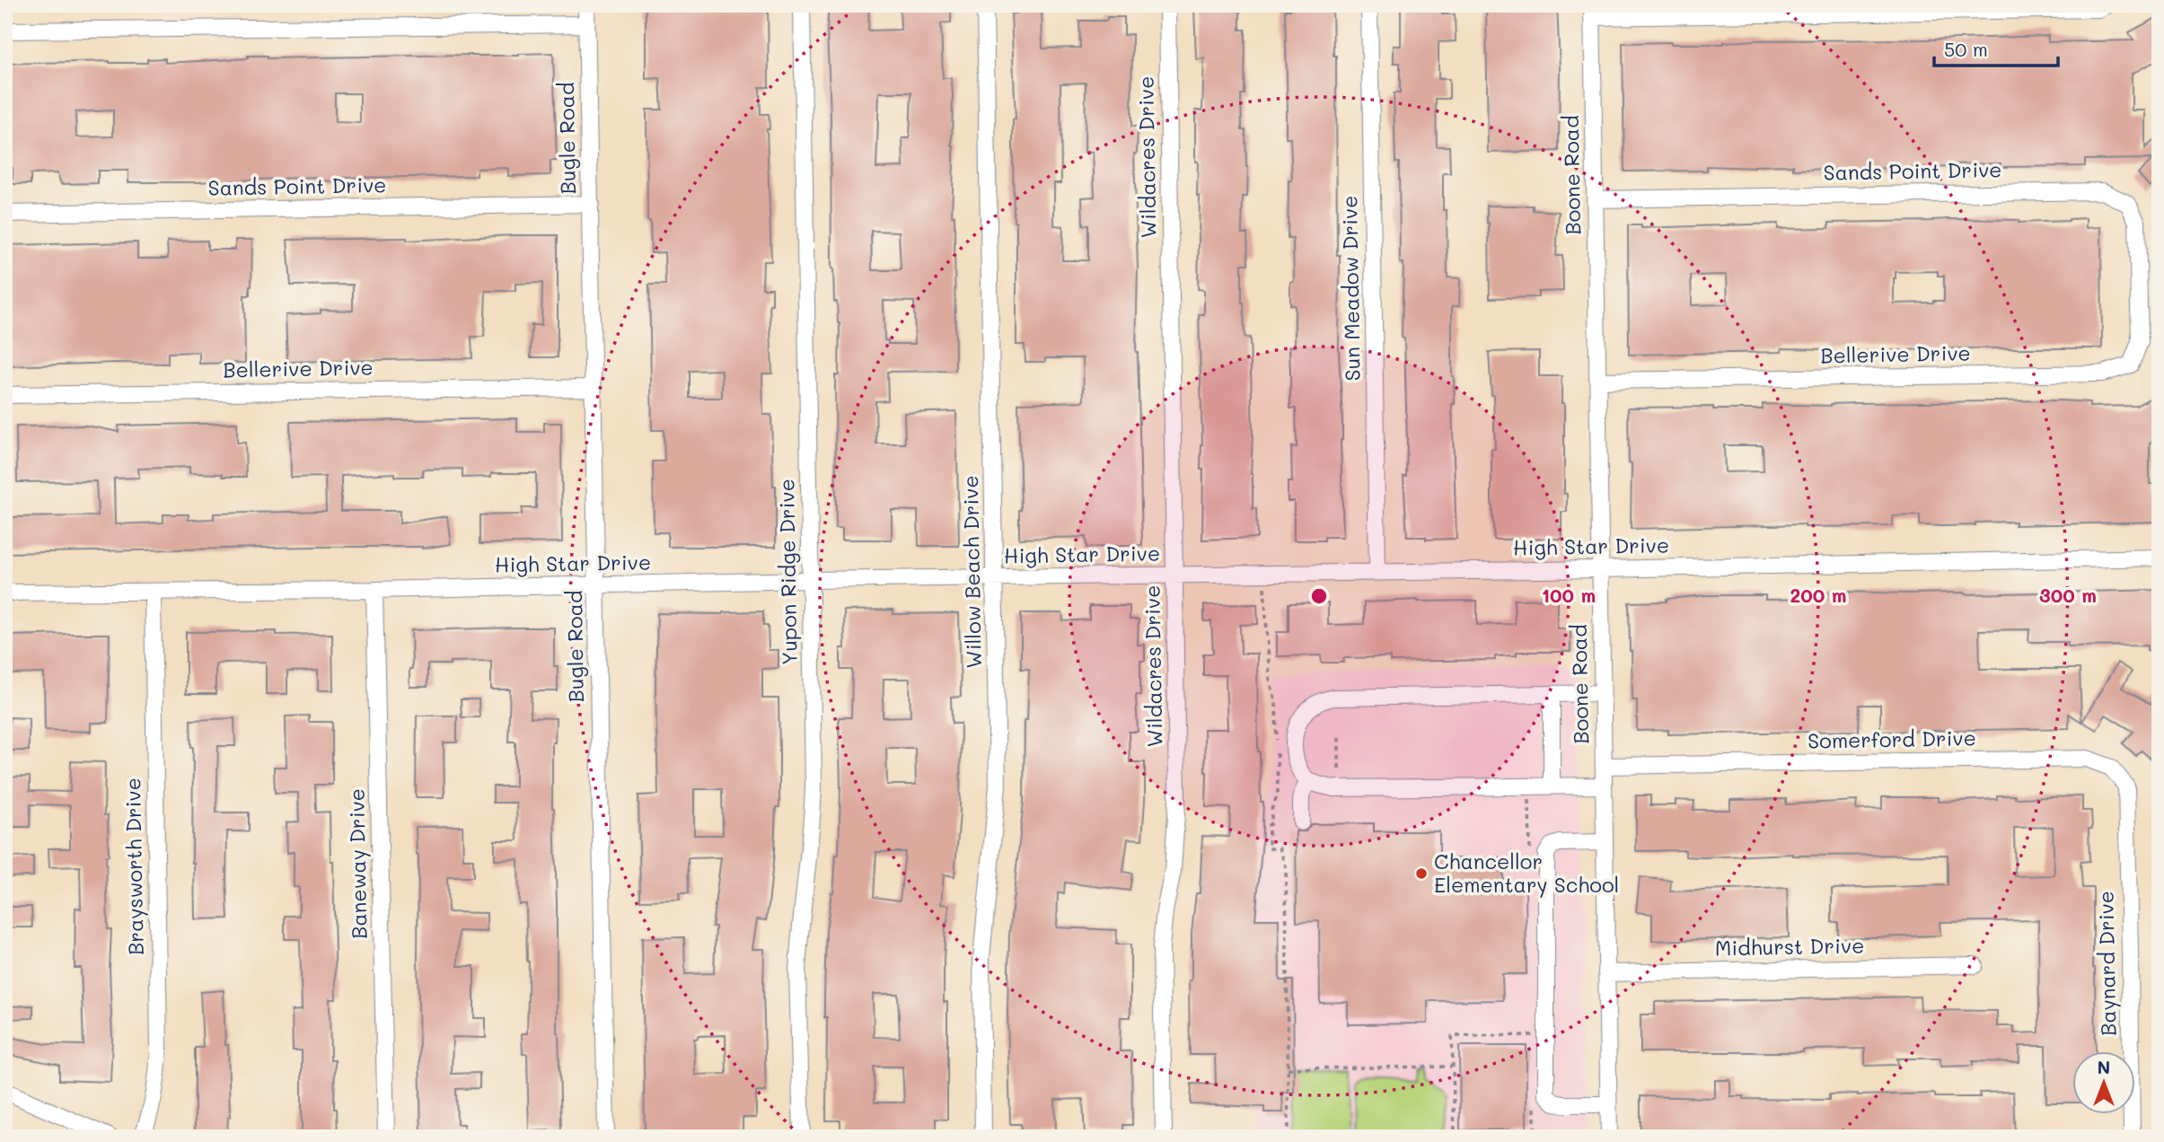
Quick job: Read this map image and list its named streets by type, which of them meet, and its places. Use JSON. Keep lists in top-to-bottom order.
{
  "streets": {
    "street": [
      "Bugle Road",
      "Wildacres Drive",
      "Sands Point Drive",
      "Boone Road",
      "Sun Meadow Drive",
      "Bellerive Drive",
      "High Star Drive",
      "Yupon Ridge Drive",
      "Willow Beach Drive",
      "Somerford Drive",
      "Baneway Drive",
      "Braysworth Drive",
      "Midhurst Drive",
      "Baynard Drive"
    ]
  },
  "crossings": [
    ["Bugle Road", "Sands Point Drive"],
    ["Bugle Road", "Bellerive Drive"],
    ["Bugle Road", "High Star Drive"],
    ["Wildacres Drive", "High Star Drive"],
    ["Sands Point Drive", "Boone Road"],
    ["Sands Point Drive", "Bellerive Drive"],
    ["Boone Road", "Bellerive Drive"],
    ["Boone Road", "High Star Drive"],
    ["Boone Road", "Somerford Drive"],
    ["Boone Road", "Midhurst Drive"],
    ["Sun Meadow Drive", "High Star Drive"],
    ["High Star Drive", "Yupon Ridge Drive"],
    ["High Star Drive", "Willow Beach Drive"],
    ["High Star Drive", "Baneway Drive"],
    ["High Star Drive", "Braysworth Drive"],
    ["Somerford Drive", "Baynard Drive"]
  ],
  "places": ["Chancellor Elementary School"],
  "scale_bar": "50 m",
  "north": "top",
  "rings": ["100 m", "200 m", "300 m"]
}
